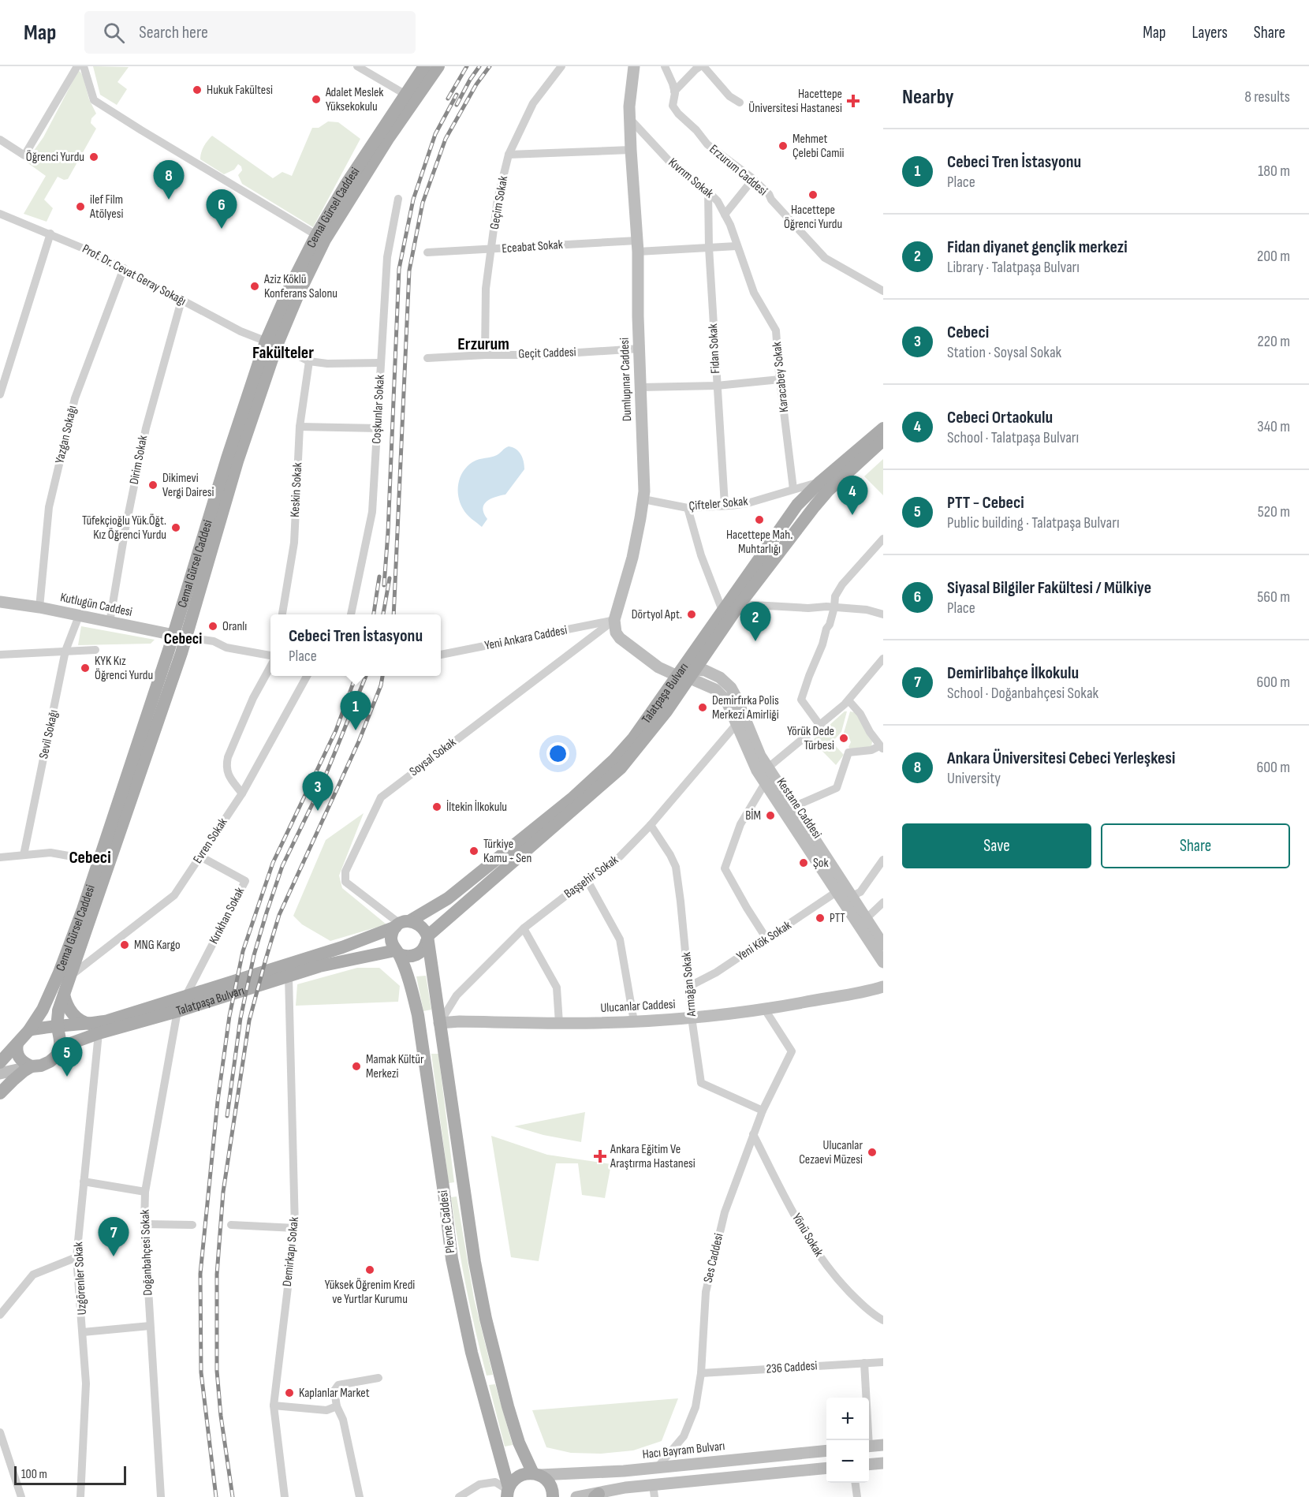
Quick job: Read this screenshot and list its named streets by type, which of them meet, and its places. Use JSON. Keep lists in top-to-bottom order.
{
  "streets": {
    "main road": [
      "Cemal Gürsel Caddesi",
      "Dumlupınar Caddesi",
      "Kutlugün Caddesi",
      "Talatpaşa Bulvarı",
      "Kestane Caddesi",
      "Ulucanlar Caddesi",
      "Plevne Caddesi",
      "Hacı Bayram Bulvarı"
    ],
    "street": [
      "Erzurum Caddesi",
      "Kıvrım Sokak",
      "Geçim Sokak",
      "Eceabat Sokak",
      "Prof. Dr. Cevat Geray Sokağı",
      "Fidan Sokak",
      "Geçit Caddesi",
      "Karacabey Sokak",
      "Coşkunlar Sokak",
      "Yazgan Sokağı",
      "Dirim Sokak",
      "Keskin Sokak",
      "Çifteler Sokak",
      "Yeni Ankara Caddesi",
      "Sevil Sokağı",
      "Soysal Sokak",
      "Evren Sokak",
      "Başşehir Sokak",
      "Kırıkhan Sokak",
      "Yeni Kök Sokak",
      "Armağan Sokak",
      "Yönü Sokak",
      "Demirkapı Sokak",
      "Doğanbahçesi Sokak",
      "Ses Caddesi",
      "Uzgörenler Sokak",
      "236 Caddesi"
    ]
  },
  "crossings": [
    ["Kıvrım Sokak", "Eceabat Sokak"],
    ["Kıvrım Sokak", "Fidan Sokak"],
    ["Kıvrım Sokak", "Karacabey Sokak"],
    ["Kıvrım Sokak", "Dumlupınar Caddesi"],
    ["Geçim Sokak", "Eceabat Sokak"],
    ["Geçim Sokak", "Geçit Caddesi"],
    ["Cemal Gürsel Caddesi", "Prof. Dr. Cevat Geray Sokağı"],
    ["Cemal Gürsel Caddesi", "Kutlugün Caddesi"],
    ["Cemal Gürsel Caddesi", "Talatpaşa Bulvarı"],
    ["Cemal Gürsel Caddesi", "Evren Sokak"],
    ["Eceabat Sokak", "Fidan Sokak"],
    ["Eceabat Sokak", "Karacabey Sokak"],
    ["Eceabat Sokak", "Dumlupınar Caddesi"],
    ["Prof. Dr. Cevat Geray Sokağı", "Yazgan Sokağı"],
    ["Prof. Dr. Cevat Geray Sokağı", "Dirim Sokak"],
    ["Fidan Sokak", "Çifteler Sokak"],
    ["Geçit Caddesi", "Dumlupınar Caddesi"],
    ["Karacabey Sokak", "Çifteler Sokak"],
    ["Dumlupınar Caddesi", "Çifteler Sokak"],
    ["Dumlupınar Caddesi", "Yeni Ankara Caddesi"],
    ["Dumlupınar Caddesi", "Soysal Sokak"],
    ["Yazgan Sokağı", "Kutlugün Caddesi"],
    ["Dirim Sokak", "Kutlugün Caddesi"],
    ["Çifteler Sokak", "Talatpaşa Bulvarı"],
    ["Kutlugün Caddesi", "Sevil Sokağı"],
    ["Yeni Ankara Caddesi", "Soysal Sokak"],
    ["Talatpaşa Bulvarı", "Soysal Sokak"],
    ["Talatpaşa Bulvarı", "Kestane Caddesi"],
    ["Talatpaşa Bulvarı", "Kırıkhan Sokak"],
    ["Talatpaşa Bulvarı", "Plevne Caddesi"],
    ["Talatpaşa Bulvarı", "Demirkapı Sokak"],
    ["Talatpaşa Bulvarı", "Doğanbahçesi Sokak"],
    ["Talatpaşa Bulvarı", "Uzgörenler Sokak"],
    ["Soysal Sokak", "Plevne Caddesi"],
    ["Kestane Caddesi", "Başşehir Sokak"],
    ["Kestane Caddesi", "Yeni Kök Sokak"],
    ["Evren Sokak", "Kırıkhan Sokak"],
    ["Başşehir Sokak", "Armağan Sokak"],
    ["Başşehir Sokak", "Ulucanlar Caddesi"],
    ["Başşehir Sokak", "Plevne Caddesi"],
    ["Yeni Kök Sokak", "Armağan Sokak"],
    ["Armağan Sokak", "Ulucanlar Caddesi"],
    ["Armağan Sokak", "Ses Caddesi"],
    ["Ulucanlar Caddesi", "Plevne Caddesi"],
    ["Ulucanlar Caddesi", "Ses Caddesi"],
    ["Plevne Caddesi", "Hacı Bayram Bulvarı"],
    ["Yönü Sokak", "Ses Caddesi"],
    ["Ses Caddesi", "236 Caddesi"],
    ["Ses Caddesi", "Hacı Bayram Bulvarı"]
  ],
  "districts": [
    "Erzurum",
    "Fakülteler",
    "Cebeci",
    "Cebeci"
  ],
  "places": {
    "other": [
      "Hukuk Fakültesi",
      "Adalet Meslek Yüksekokulu",
      "Mehmet Çelebi Camii",
      "Öğrenci Yurdu",
      "Hacettepe Öğrenci Yurdu",
      "ilef Film Atölyesi",
      "Aziz Köklü Konferans Salonu",
      "Dikimevi Vergi Dairesi",
      "Hacettepe Mah. Muhtarlığı",
      "Tüfekçioğlu Yük.Öğt. Kız Öğrenci Yurdu",
      "Dörtyol Apt.",
      "Oranlı",
      "KYK Kız Öğrenci Yurdu",
      "Demirfırka Polis Merkezi Amirliği",
      "Yörük Dede Türbesi",
      "İltekin İlkokulu",
      "BİM",
      "Türkiye Kamu - Sen",
      "Şok",
      "PTT",
      "MNG Kargo",
      "Mamak Kültür Merkezi",
      "Ulucanlar Cezaevi Müzesi",
      "Yüksek Öğrenim Kredi ve Yurtlar Kurumu",
      "Kaplanlar Market"
    ],
    "health": ["Hacettepe Üniversitesi Hastanesi", "Ankara Eğitim Ve Araştırma Hastanesi"]
  },
  "scale_bar": "100 m",
  "page": {
    "header": "Map",
    "search": "Search here",
    "nav": ["Map", "Layers", "Share"],
    "heading": ["Nearby", "8 results"],
    "list": [
      {
        "mark": "1",
        "name": "Cebeci Tren İstasyonu",
        "note": "Place",
        "value": "180 m"
      },
      {
        "mark": "2",
        "name": "Fidan diyanet gençlik merkezi",
        "note": "Library · Talatpaşa Bulvarı",
        "value": "200 m"
      },
      {
        "mark": "3",
        "name": "Cebeci",
        "note": "Station · Soysal Sokak",
        "value": "220 m"
      },
      {
        "mark": "4",
        "name": "Cebeci Ortaokulu",
        "note": "School · Talatpaşa Bulvarı",
        "value": "340 m"
      },
      {
        "mark": "5",
        "name": "PTT - Cebeci",
        "note": "Public building · Talatpaşa Bulvarı",
        "value": "520 m"
      },
      {
        "mark": "6",
        "name": "Siyasal Bilgiler Fakültesi / Mülkiye",
        "note": "Place",
        "value": "560 m"
      },
      {
        "mark": "7",
        "name": "Demirlibahçe İlkokulu",
        "note": "School · Doğanbahçesi Sokak",
        "value": "600 m"
      },
      {
        "mark": "8",
        "name": "Ankara Üniversitesi Cebeci Yerleşkesi",
        "note": "University",
        "value": "600 m"
      }
    ],
    "pins": [
      "8",
      "6",
      "4",
      "2",
      "1",
      "3",
      "5",
      "7"
    ],
    "popup": ["Cebeci Tren İstasyonu", "Place"],
    "buttons": ["Save", "Share"],
    "map_buttons": ["+", "−"],
    "scale": "100 m"
  }
}
